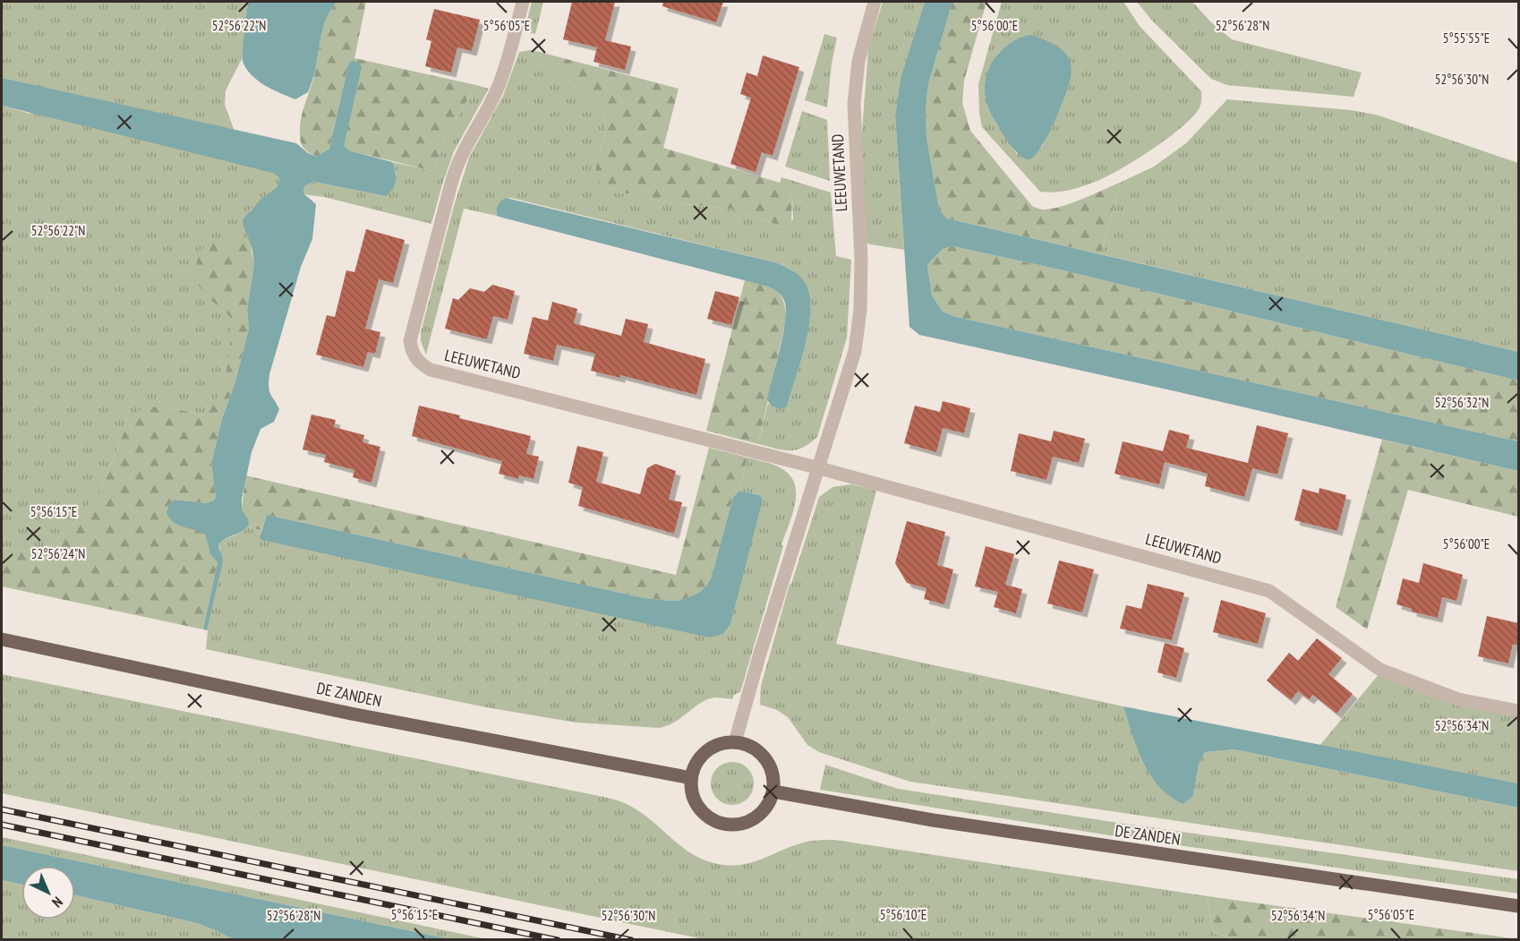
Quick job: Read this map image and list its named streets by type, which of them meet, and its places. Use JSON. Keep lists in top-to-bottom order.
{
  "streets": {
    "main road": ["DE ZANDEN"],
    "street": ["LEEUWETAND"]
  },
  "crossings": [
    ["LEEUWETAND", "DE ZANDEN"]
  ],
  "north": "bottom right",
  "coordinates": [
    "52°56'22\"N",
    "52°56'28\"N",
    "5°56'05\"E",
    "5°56'00\"E",
    "5°55'55\"E",
    "52°56'30\"N",
    "52°56'32\"N",
    "5°56'15\"E",
    "52°56'24\"N",
    "52°56'34\"N",
    "5°56'10\"E"
  ]
}
